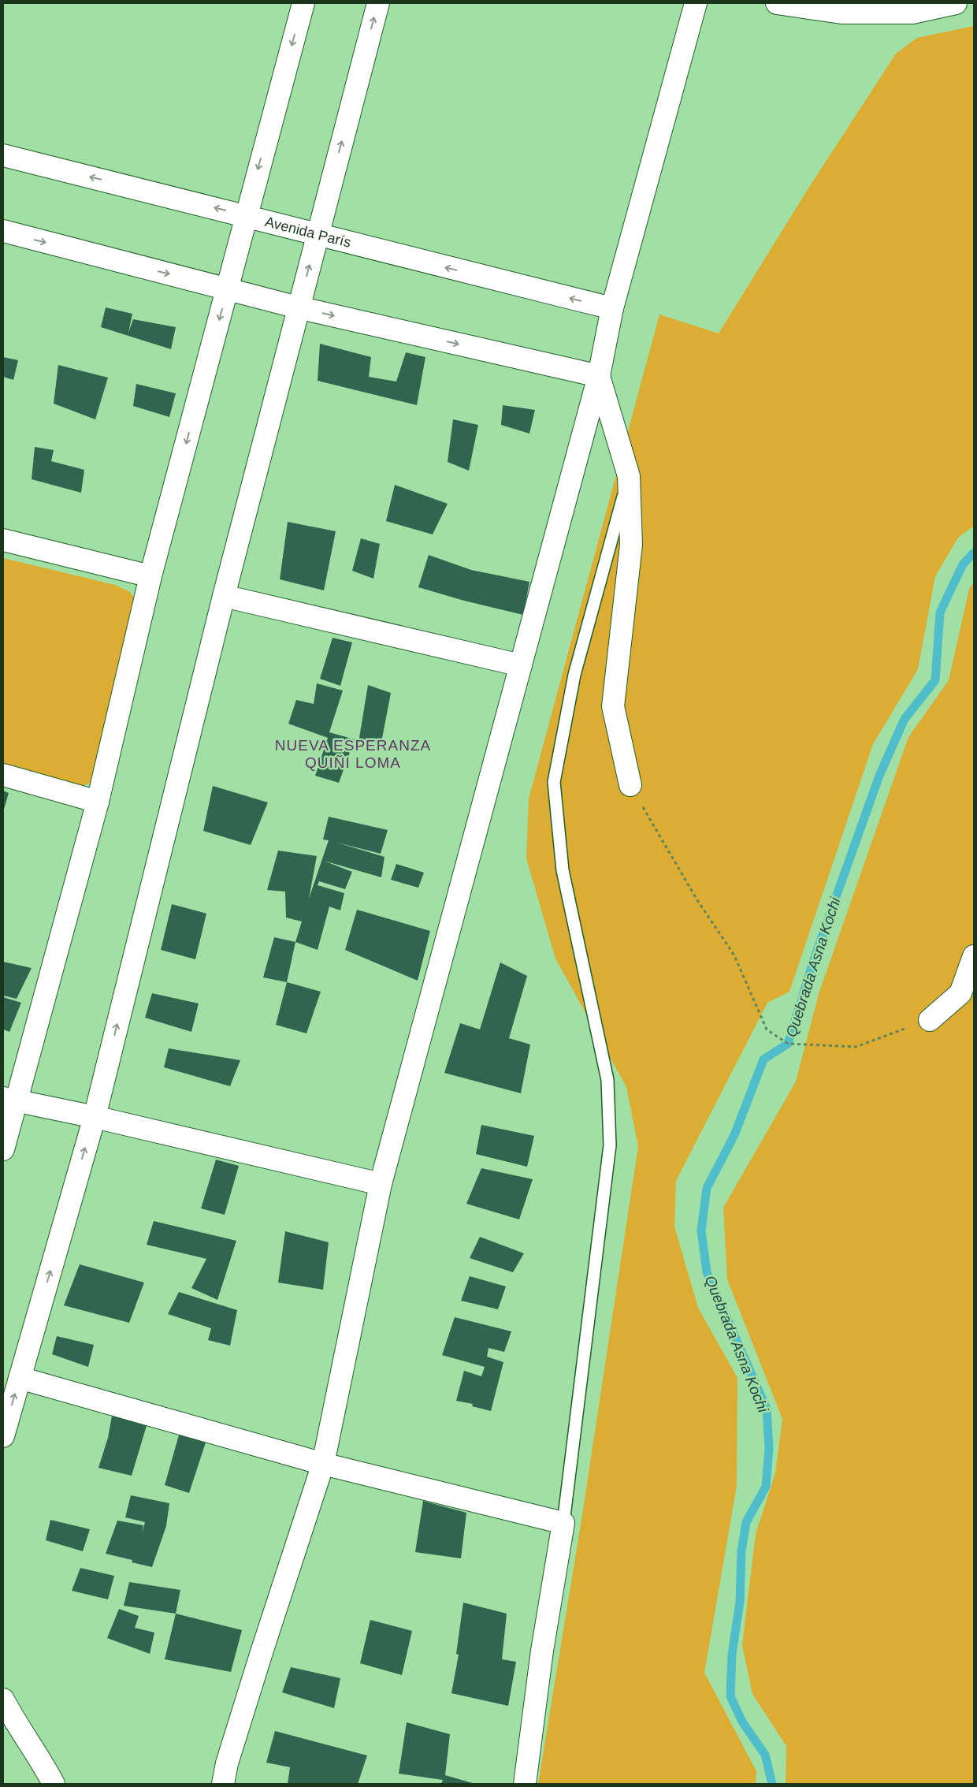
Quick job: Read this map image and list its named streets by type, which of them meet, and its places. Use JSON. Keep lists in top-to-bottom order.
{
  "streets": {
    "street": ["Avenida París"]
  },
  "districts": ["NUEVA ESPERANZA QUIÑI LOMA"],
  "water": ["Quebrada Asna Kochi"]
}
